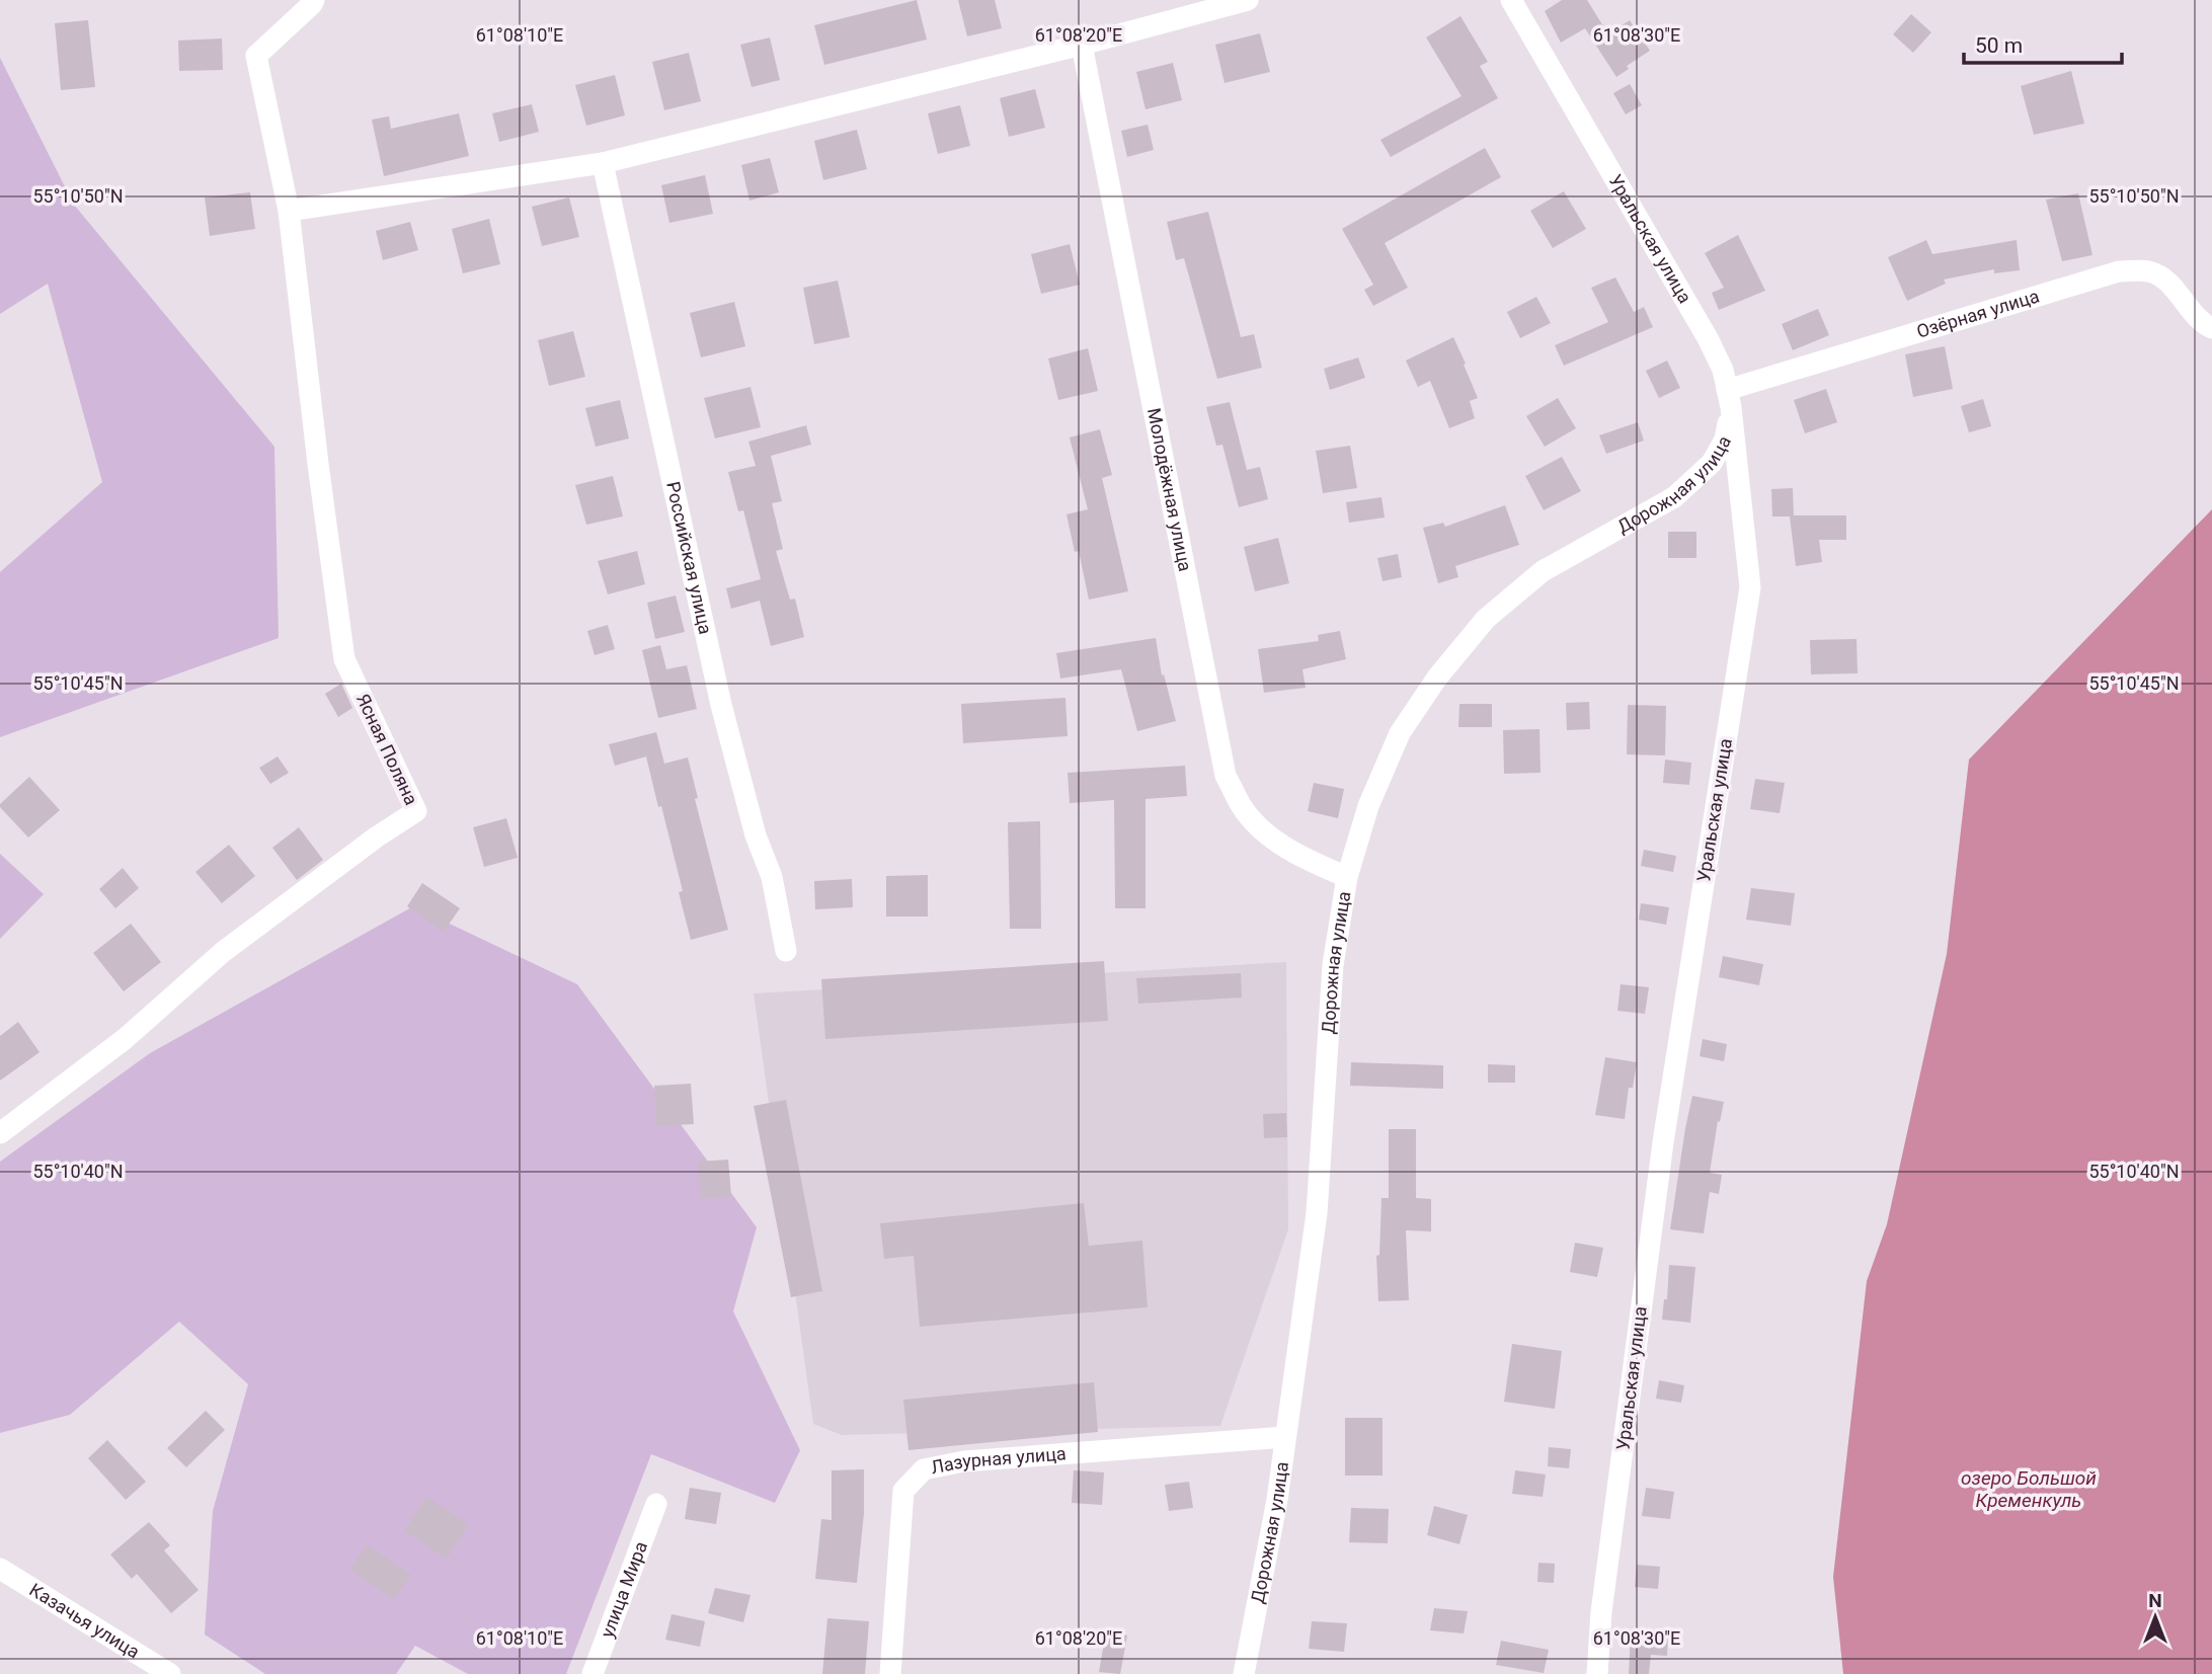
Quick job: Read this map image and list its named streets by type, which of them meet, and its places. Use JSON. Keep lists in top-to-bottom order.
{
  "streets": {
    "street": [
      "Уральская улица",
      "Озёрная улица",
      "Дорожная улица",
      "Молодёжная улица",
      "Российская улица",
      "Ясная Поляна",
      "Лазурная улица",
      "улица Мира",
      "Казачья улица"
    ]
  },
  "crossings": [
    ["Уральская улица", "Озёрная улица"],
    ["Уральская улица", "Дорожная улица"],
    ["Озёрная улица", "Дорожная улица"],
    ["Дорожная улица", "Молодёжная улица"],
    ["Дорожная улица", "Лазурная улица"]
  ],
  "water": ["озеро Большой Кременкуль"],
  "scale_bar": "50 m",
  "north": "top",
  "coordinates": [
    "61°08'10\"E",
    "61°08'20\"E",
    "61°08'30\"E",
    "55°10'50\"N",
    "55°10'45\"N",
    "55°10'40\"N"
  ]
}
